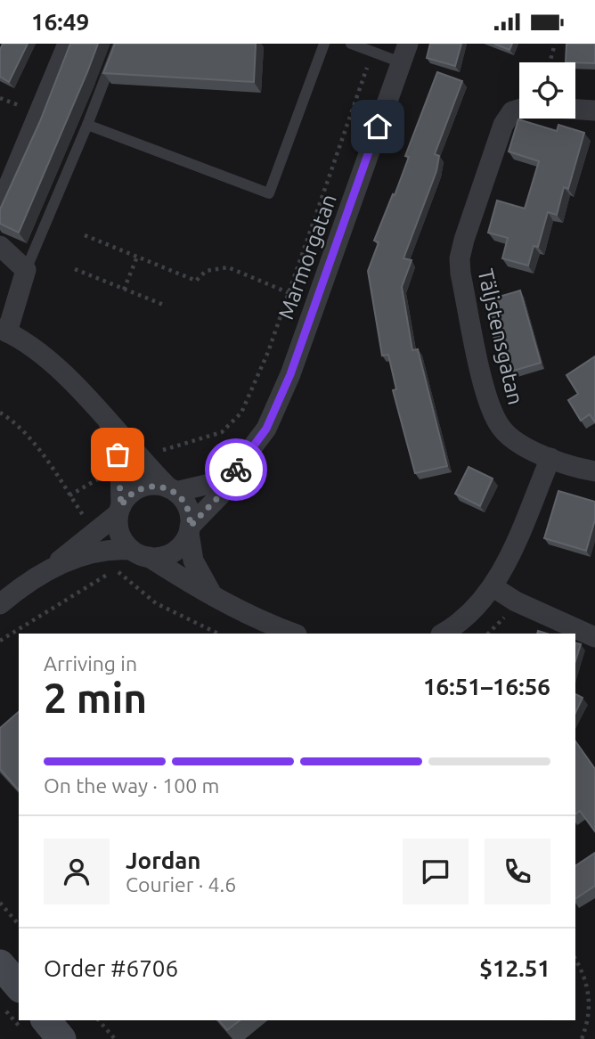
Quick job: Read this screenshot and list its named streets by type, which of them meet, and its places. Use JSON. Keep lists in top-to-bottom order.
{
  "streets": {
    "street": ["Marmorgatan", "Täljstensgatan"]
  },
  "page": {
    "status": "16:49",
    "heading": ["2 min", "Arriving in", "16:51–16:56"],
    "panel": [
      "Jordan",
      "Courier · 4.6",
      "Order #6706",
      "$12.51"
    ],
    "bar": "On the way · 100 m"
  }
}
